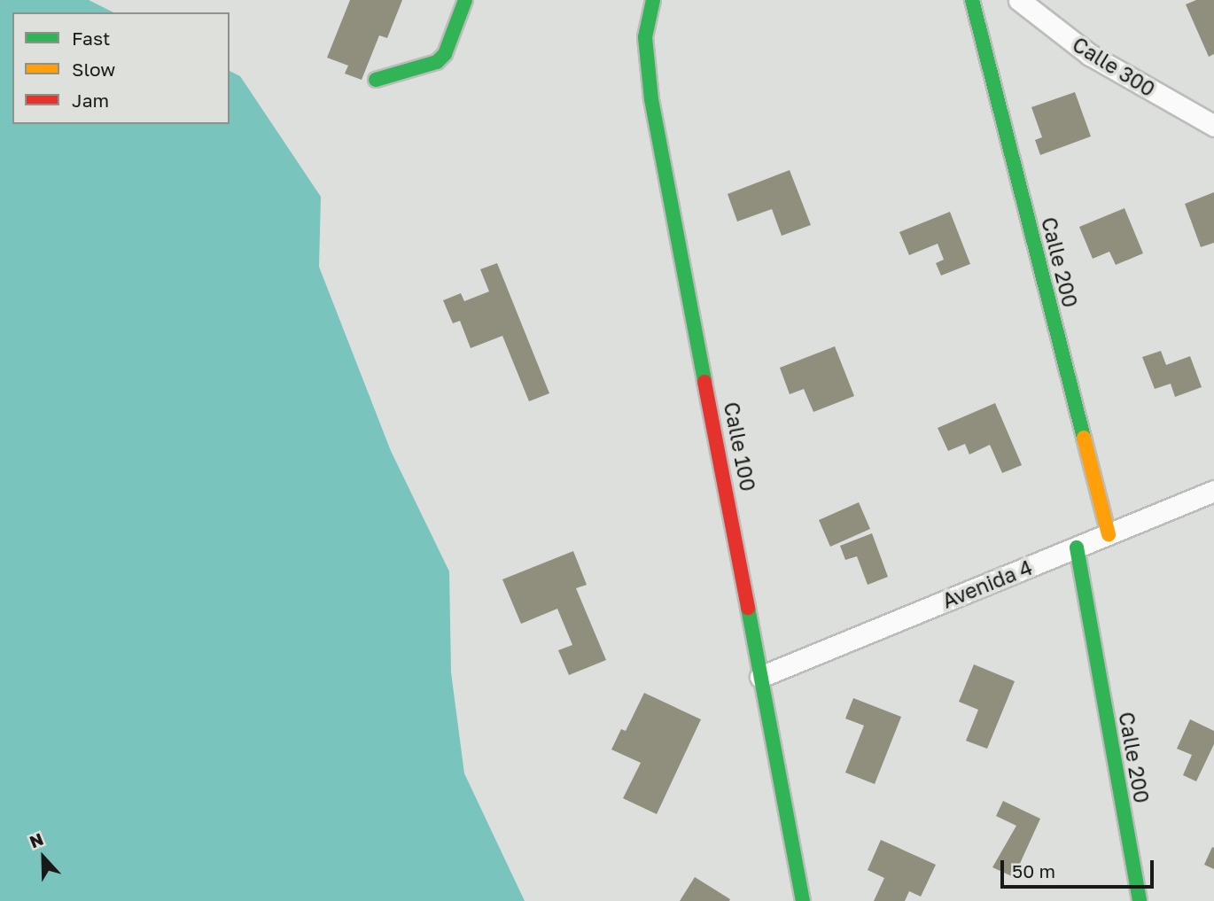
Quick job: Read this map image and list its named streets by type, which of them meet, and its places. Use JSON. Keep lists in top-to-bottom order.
{
  "streets": {
    "street": [
      "Calle 300",
      "Calle 200",
      "Calle 100",
      "Avenida 4"
    ]
  },
  "crossings": [
    ["Calle 200", "Avenida 4"],
    ["Calle 100", "Avenida 4"]
  ],
  "legend": ["Fast", "Slow", "Jam"],
  "scale_bar": "50 m",
  "north": "top"
}
